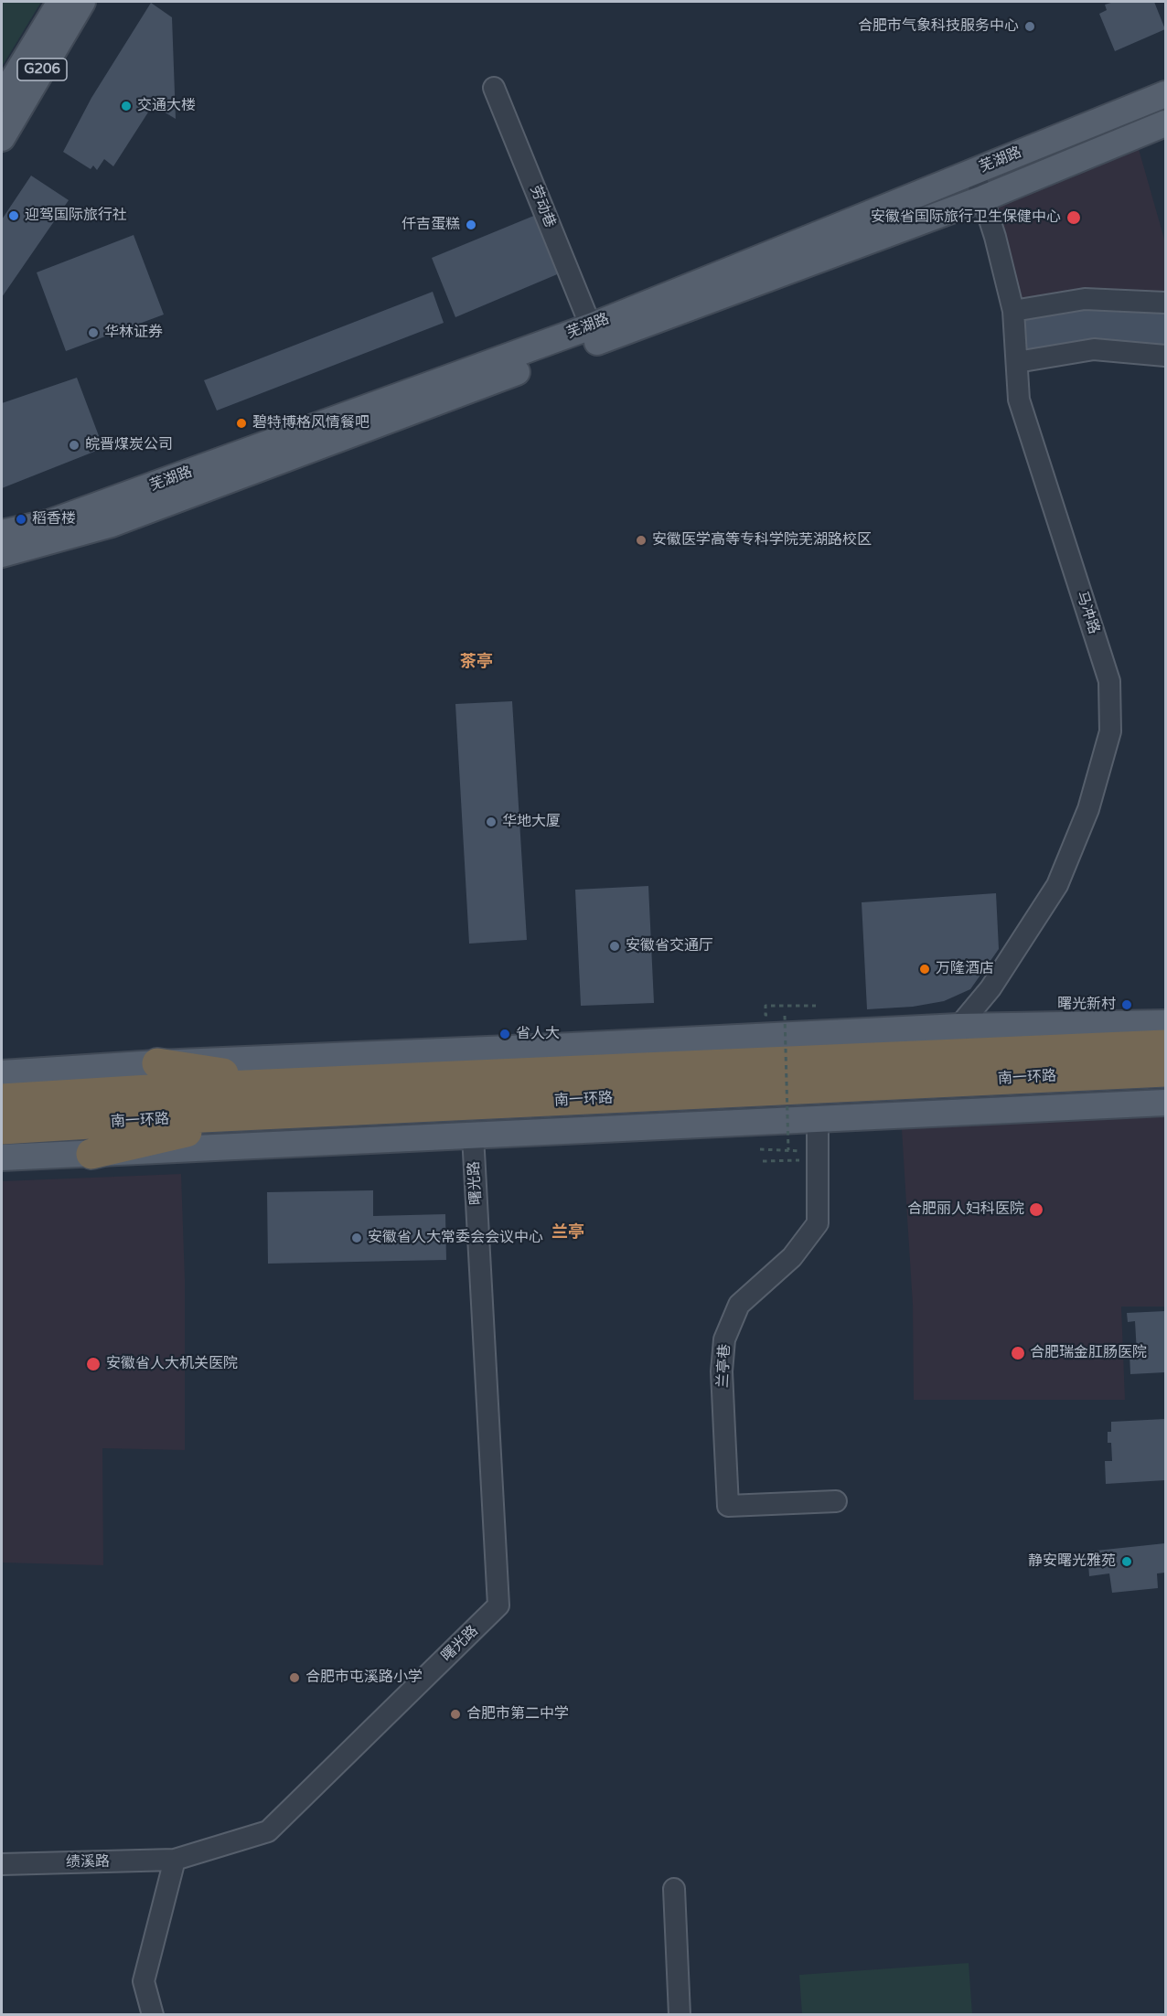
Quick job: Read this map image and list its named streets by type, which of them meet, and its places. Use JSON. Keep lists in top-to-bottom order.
{
  "streets": {
    "highway": ["南一环路"],
    "main road": ["G206", "芜湖路"],
    "street": [
      "劳动巷",
      "马冲路",
      "曙光路",
      "兰亭巷",
      "绩溪路"
    ]
  },
  "crossings": [
    ["芜湖路", "劳动巷"],
    ["芜湖路", "马冲路"],
    ["曙光路", "绩溪路"]
  ],
  "districts": ["茶亭", "兰亭"],
  "places": [
    "合肥市气象科技服务中心",
    "交通大楼",
    "迎驾国际旅行社",
    "安徽省国际旅行卫生保健中心",
    "仟吉蛋糕",
    "华林证券",
    "碧特博格风情餐吧",
    "皖晋煤炭公司",
    "稻香楼",
    "安徽医学高等专科学院芜湖路校区",
    "华地大厦",
    "安徽省交通厅",
    "万隆酒店",
    "曙光新村",
    "省人大",
    "合肥丽人妇科医院",
    "安徽省人大常委会会议中心",
    "合肥瑞金肛肠医院",
    "安徽省人大机关医院",
    "静安曙光雅苑",
    "合肥市屯溪路小学",
    "合肥市第二中学"
  ]
}
